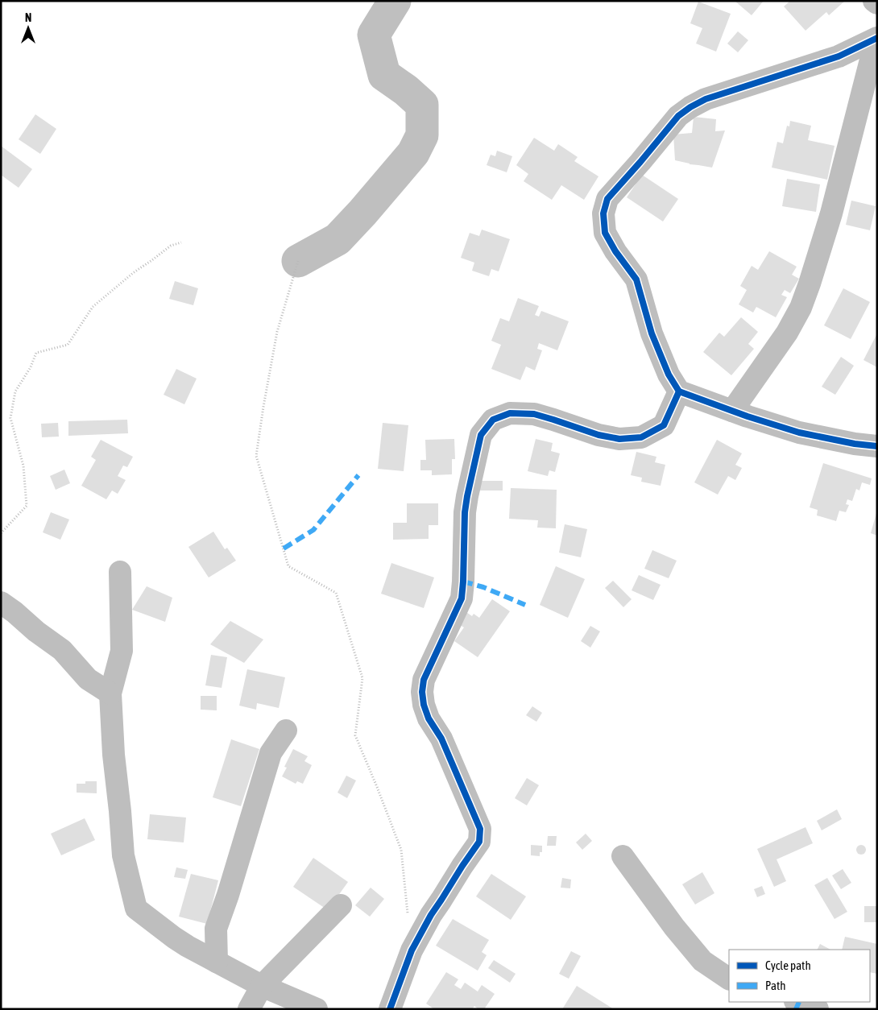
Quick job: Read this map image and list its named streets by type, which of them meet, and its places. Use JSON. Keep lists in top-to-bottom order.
{
  "legend": ["Cycle path", "Path"],
  "north": "top"
}
